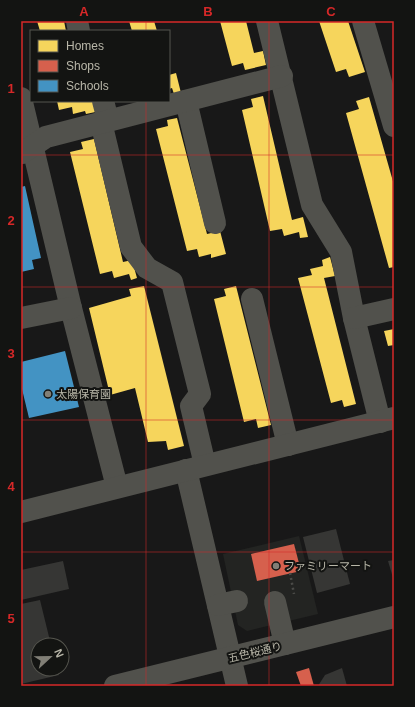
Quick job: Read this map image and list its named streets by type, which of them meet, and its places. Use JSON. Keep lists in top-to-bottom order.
{
  "streets": {
    "street": ["五色桜通り"]
  },
  "places": ["太陽保育園", "ファミリーマート"],
  "legend": ["Homes", "Shops", "Schools"],
  "north": "right",
  "grid": {
    "columns": ["A", "B", "C"],
    "rows": [
      "1",
      "2",
      "3",
      "4",
      "5"
    ]
  }
}
